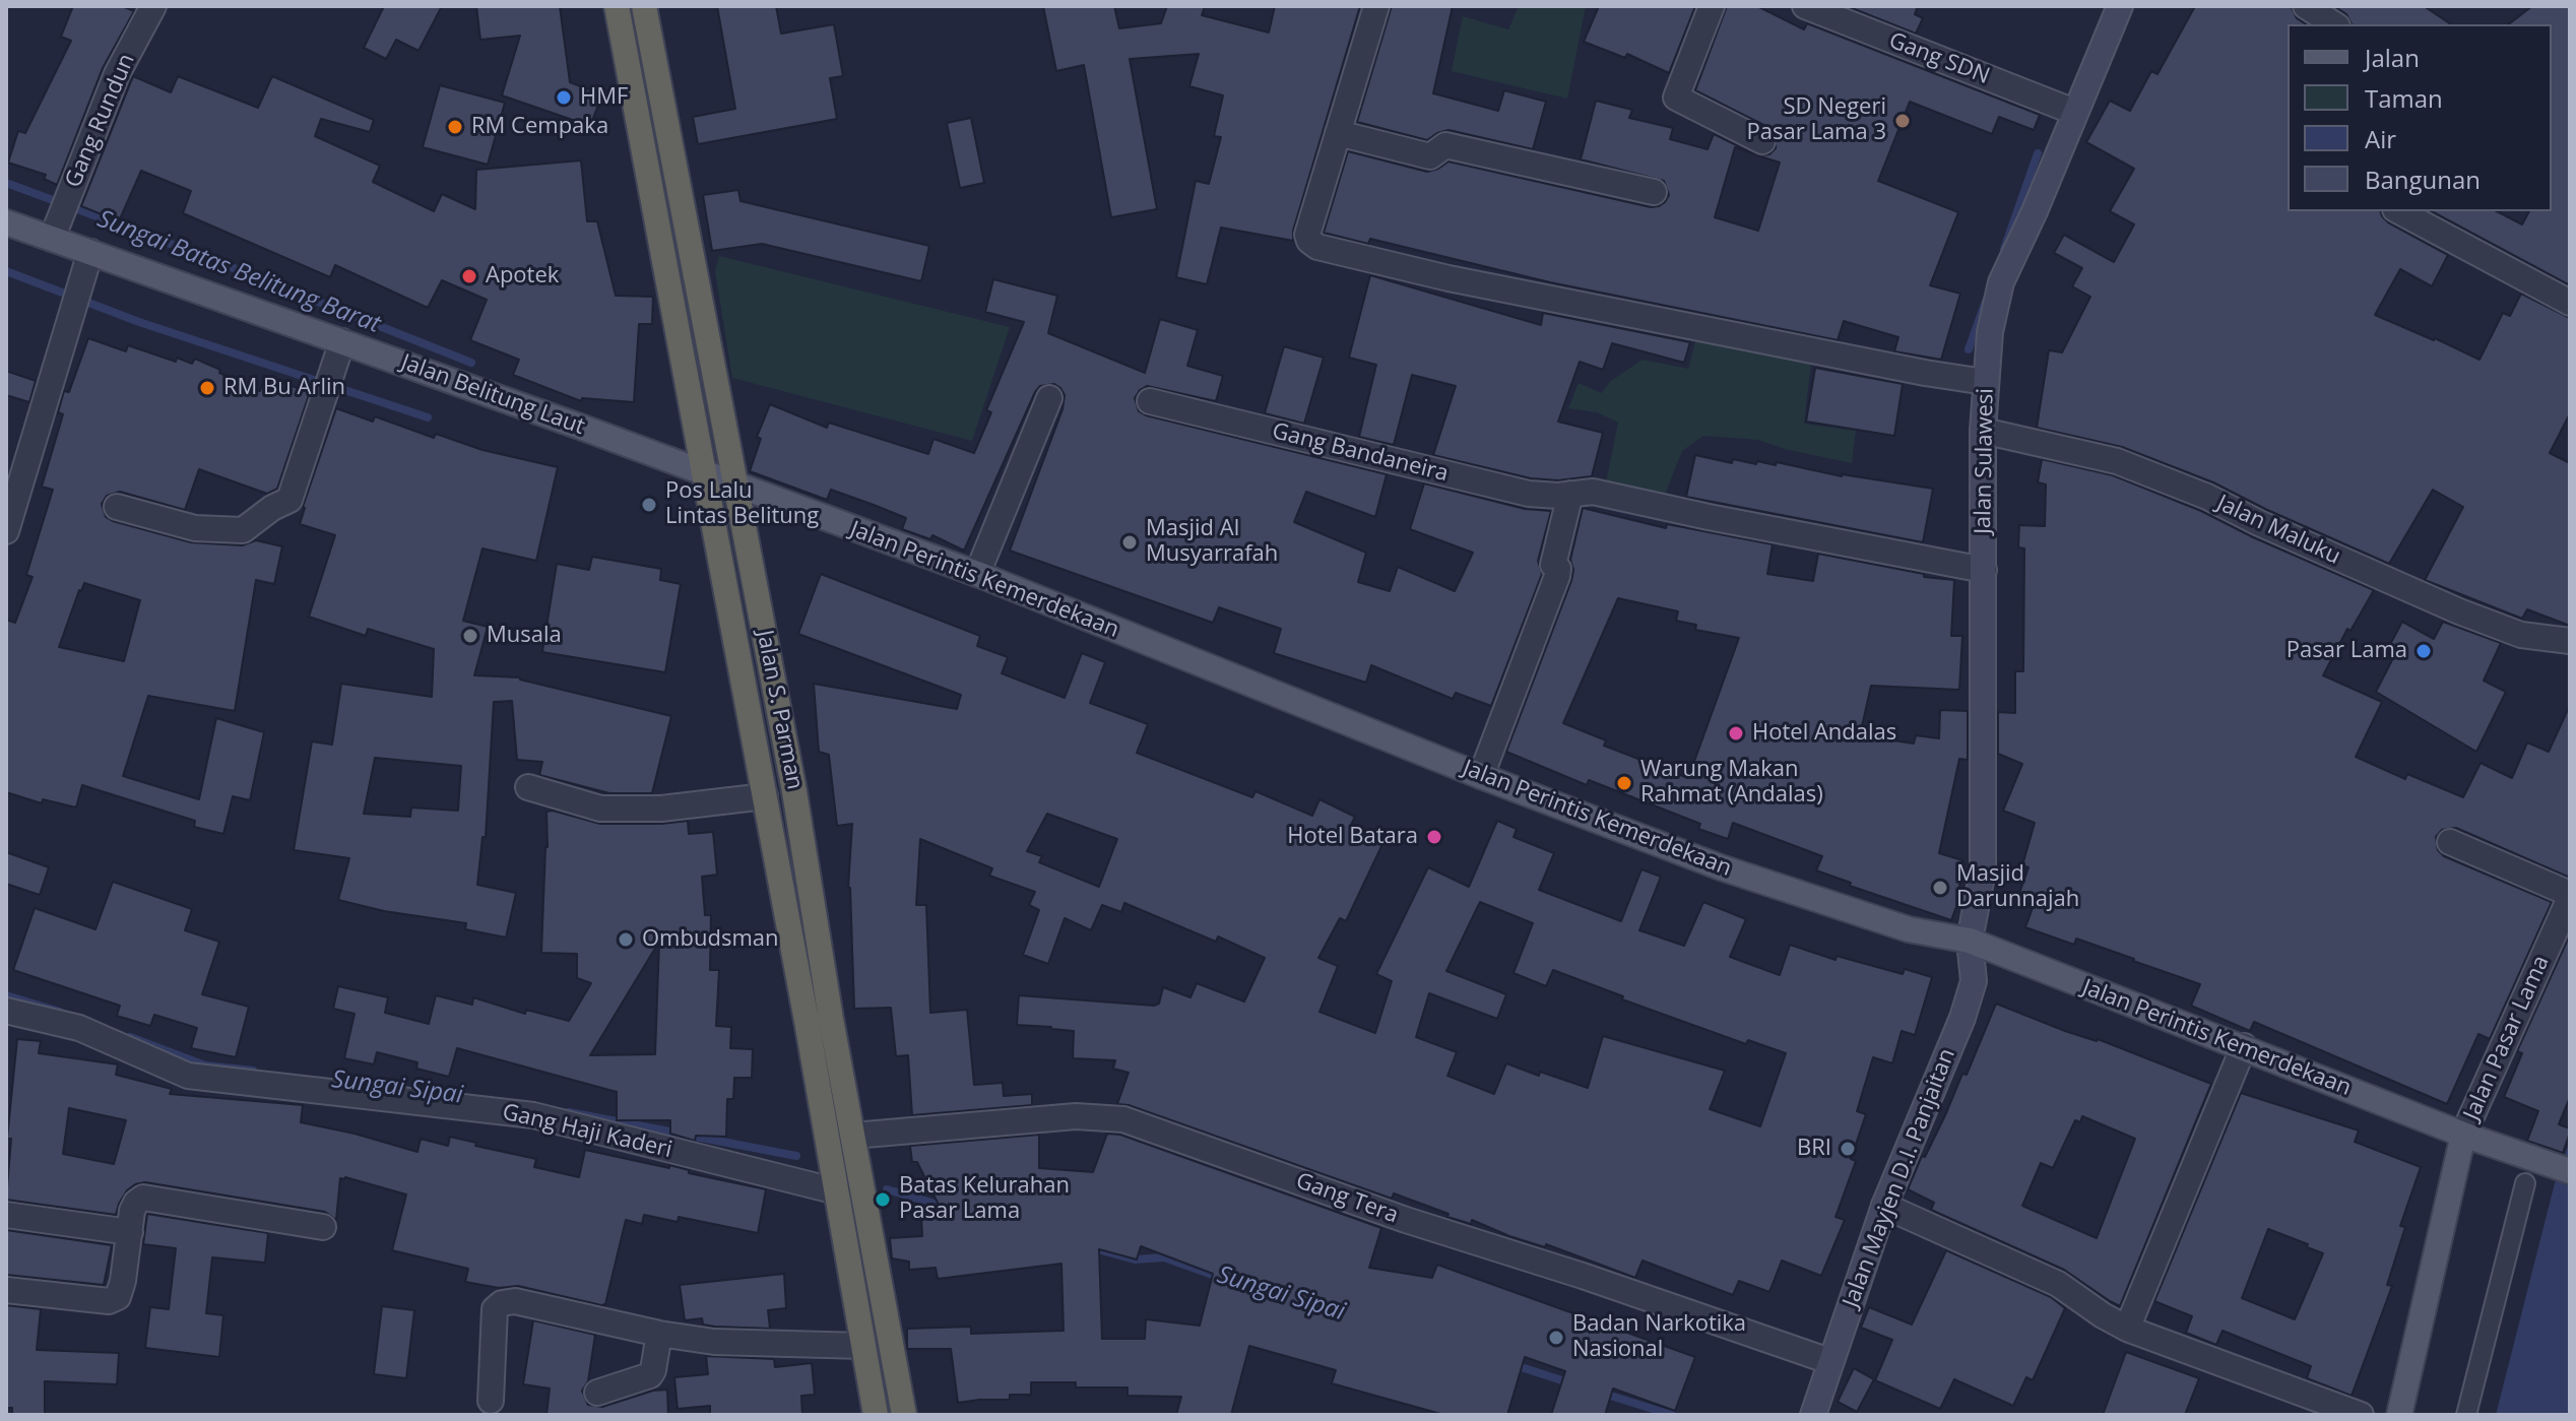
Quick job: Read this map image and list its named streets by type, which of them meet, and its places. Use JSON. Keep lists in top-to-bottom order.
{
  "streets": {
    "highway": ["Jalan S. Parman"],
    "main road": [
      "Jalan Belitung Laut",
      "Jalan Sulawesi",
      "Jalan Perintis Kemerdekaan",
      "Jalan Mayjen D.I. Panjaitan"
    ],
    "street": [
      "Gang SDN",
      "Gang Rundun",
      "Gang Bandaneira",
      "Jalan Maluku",
      "Jalan Pasar Lama",
      "Gang Haji Kaderi",
      "Gang Tera"
    ]
  },
  "crossings": [
    ["Gang SDN", "Jalan Sulawesi"],
    ["Gang Rundun", "Jalan Belitung Laut"],
    ["Jalan Belitung Laut", "Jalan Perintis Kemerdekaan"],
    ["Jalan Belitung Laut", "Jalan S. Parman"],
    ["Gang Bandaneira", "Jalan Sulawesi"],
    ["Jalan Sulawesi", "Jalan Maluku"],
    ["Jalan Sulawesi", "Jalan Perintis Kemerdekaan"],
    ["Jalan Sulawesi", "Jalan Mayjen D.I. Panjaitan"],
    ["Jalan Perintis Kemerdekaan", "Jalan S. Parman"],
    ["Jalan Perintis Kemerdekaan", "Jalan Pasar Lama"],
    ["Jalan Perintis Kemerdekaan", "Jalan Mayjen D.I. Panjaitan"],
    ["Jalan S. Parman", "Gang Haji Kaderi"],
    ["Jalan S. Parman", "Gang Tera"],
    ["Jalan Mayjen D.I. Panjaitan", "Gang Tera"]
  ],
  "water": ["Sungai Batas Belitung Barat", "Sungai Sipai"],
  "places": [
    "HMF",
    "SD Negeri Pasar Lama 3",
    "RM Cempaka",
    "Apotek",
    "RM Bu Arlin",
    "Pos Lalu Lintas Belitung",
    "Masjid Al Musyarrafah",
    "Musala",
    "Pasar Lama",
    "Hotel Andalas",
    "Warung Makan Rahmat (Andalas)",
    "Hotel Batara",
    "Masjid Darunnajah",
    "Ombudsman",
    "BRI",
    "Batas Kelurahan Pasar Lama",
    "Badan Narkotika Nasional"
  ],
  "legend": [
    "Jalan",
    "Taman",
    "Air",
    "Bangunan"
  ]
}
